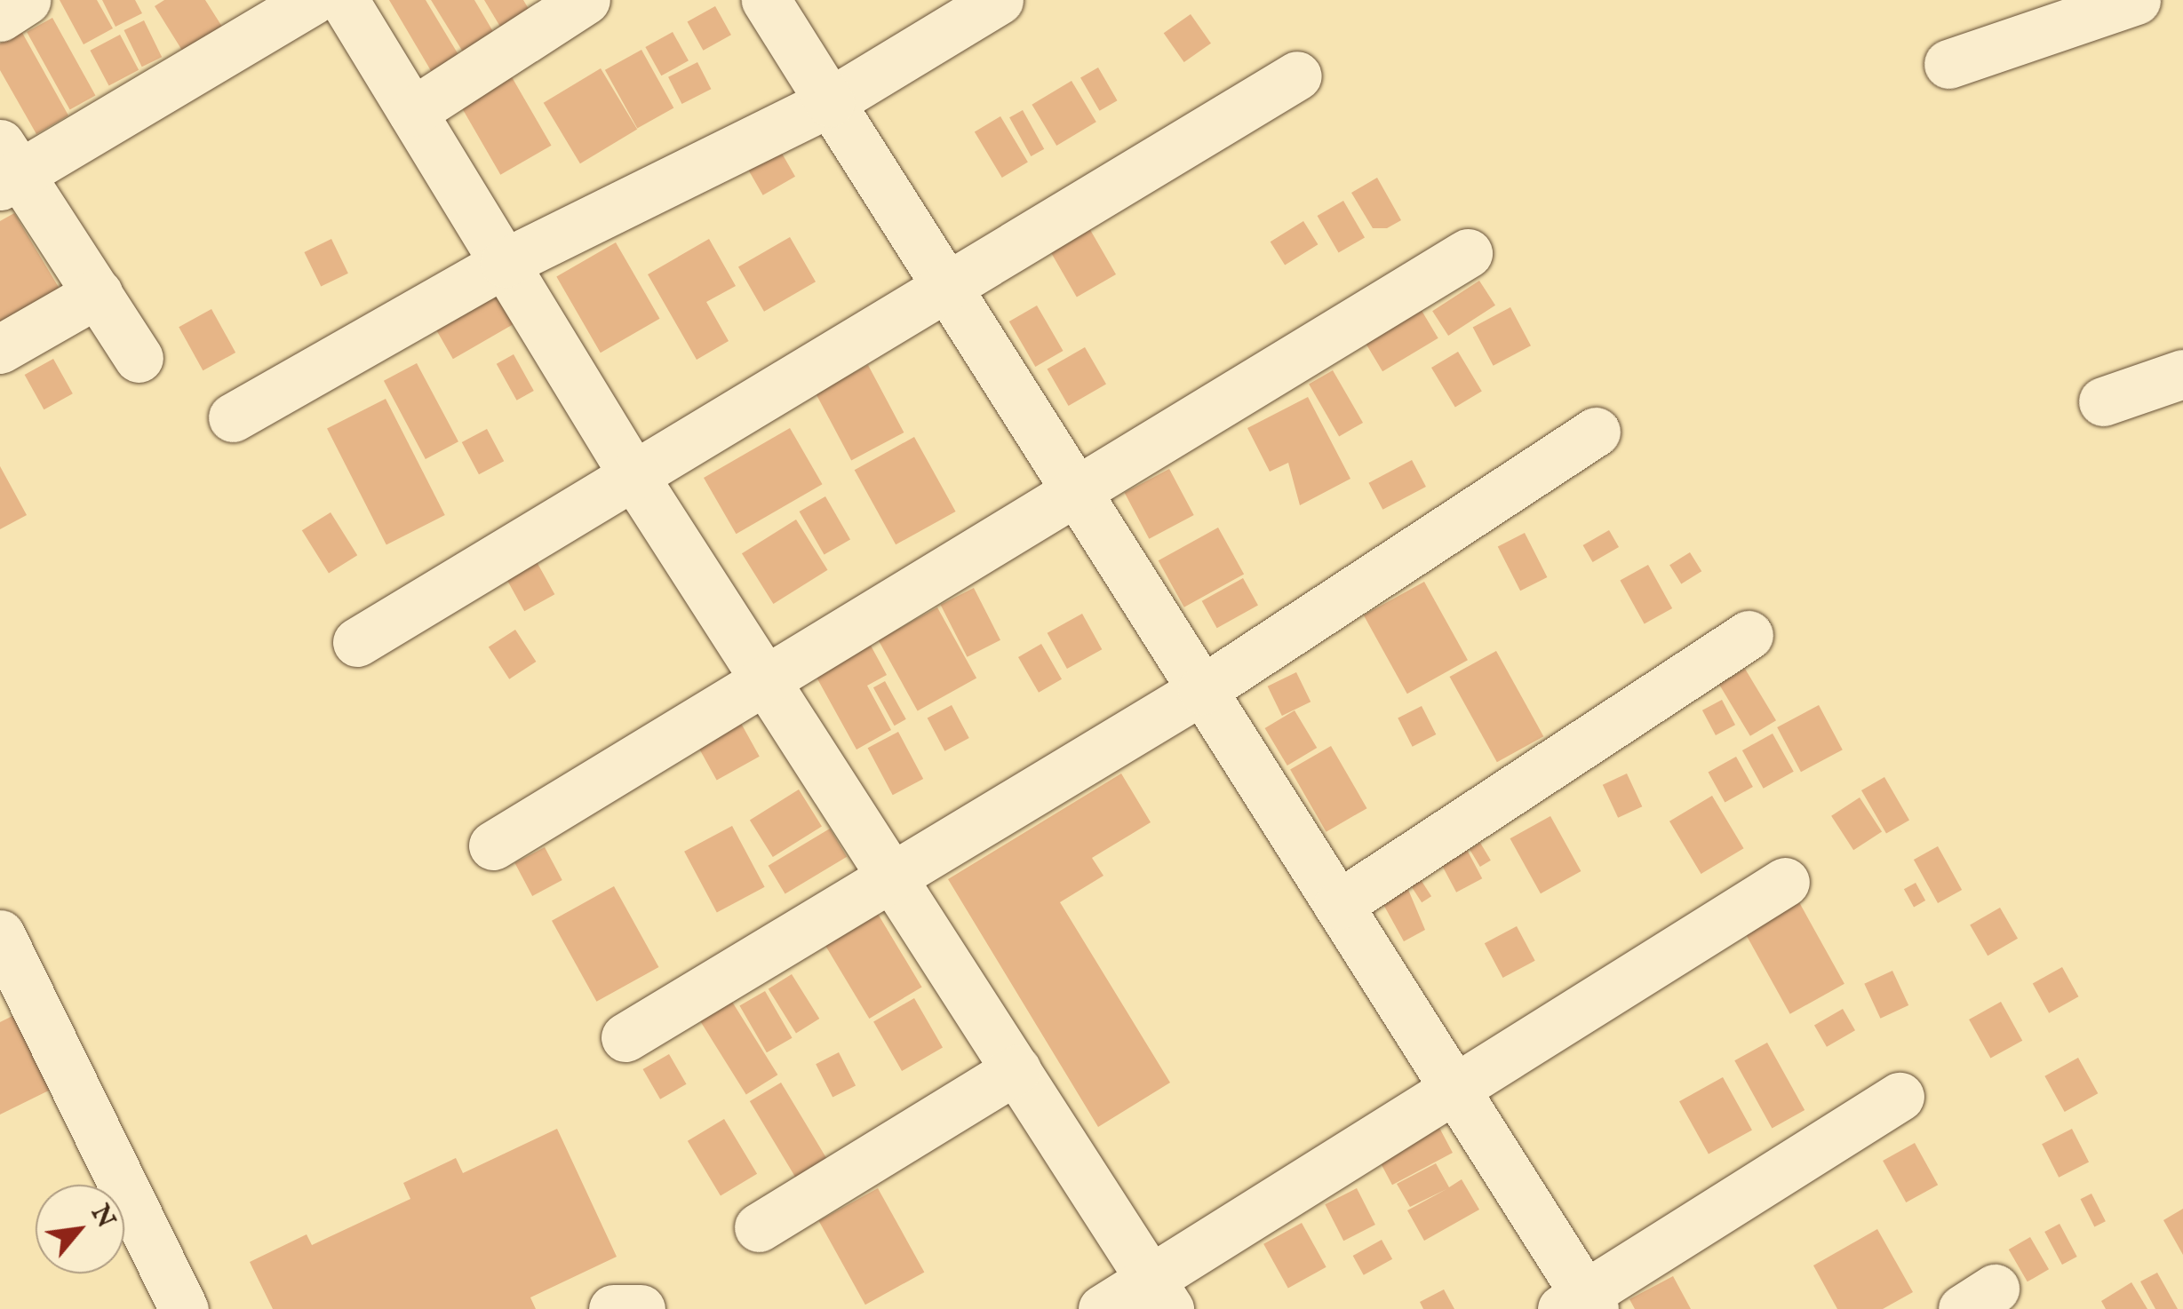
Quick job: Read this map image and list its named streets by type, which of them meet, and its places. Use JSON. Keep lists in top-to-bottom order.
{
  "north": "top right"
}
